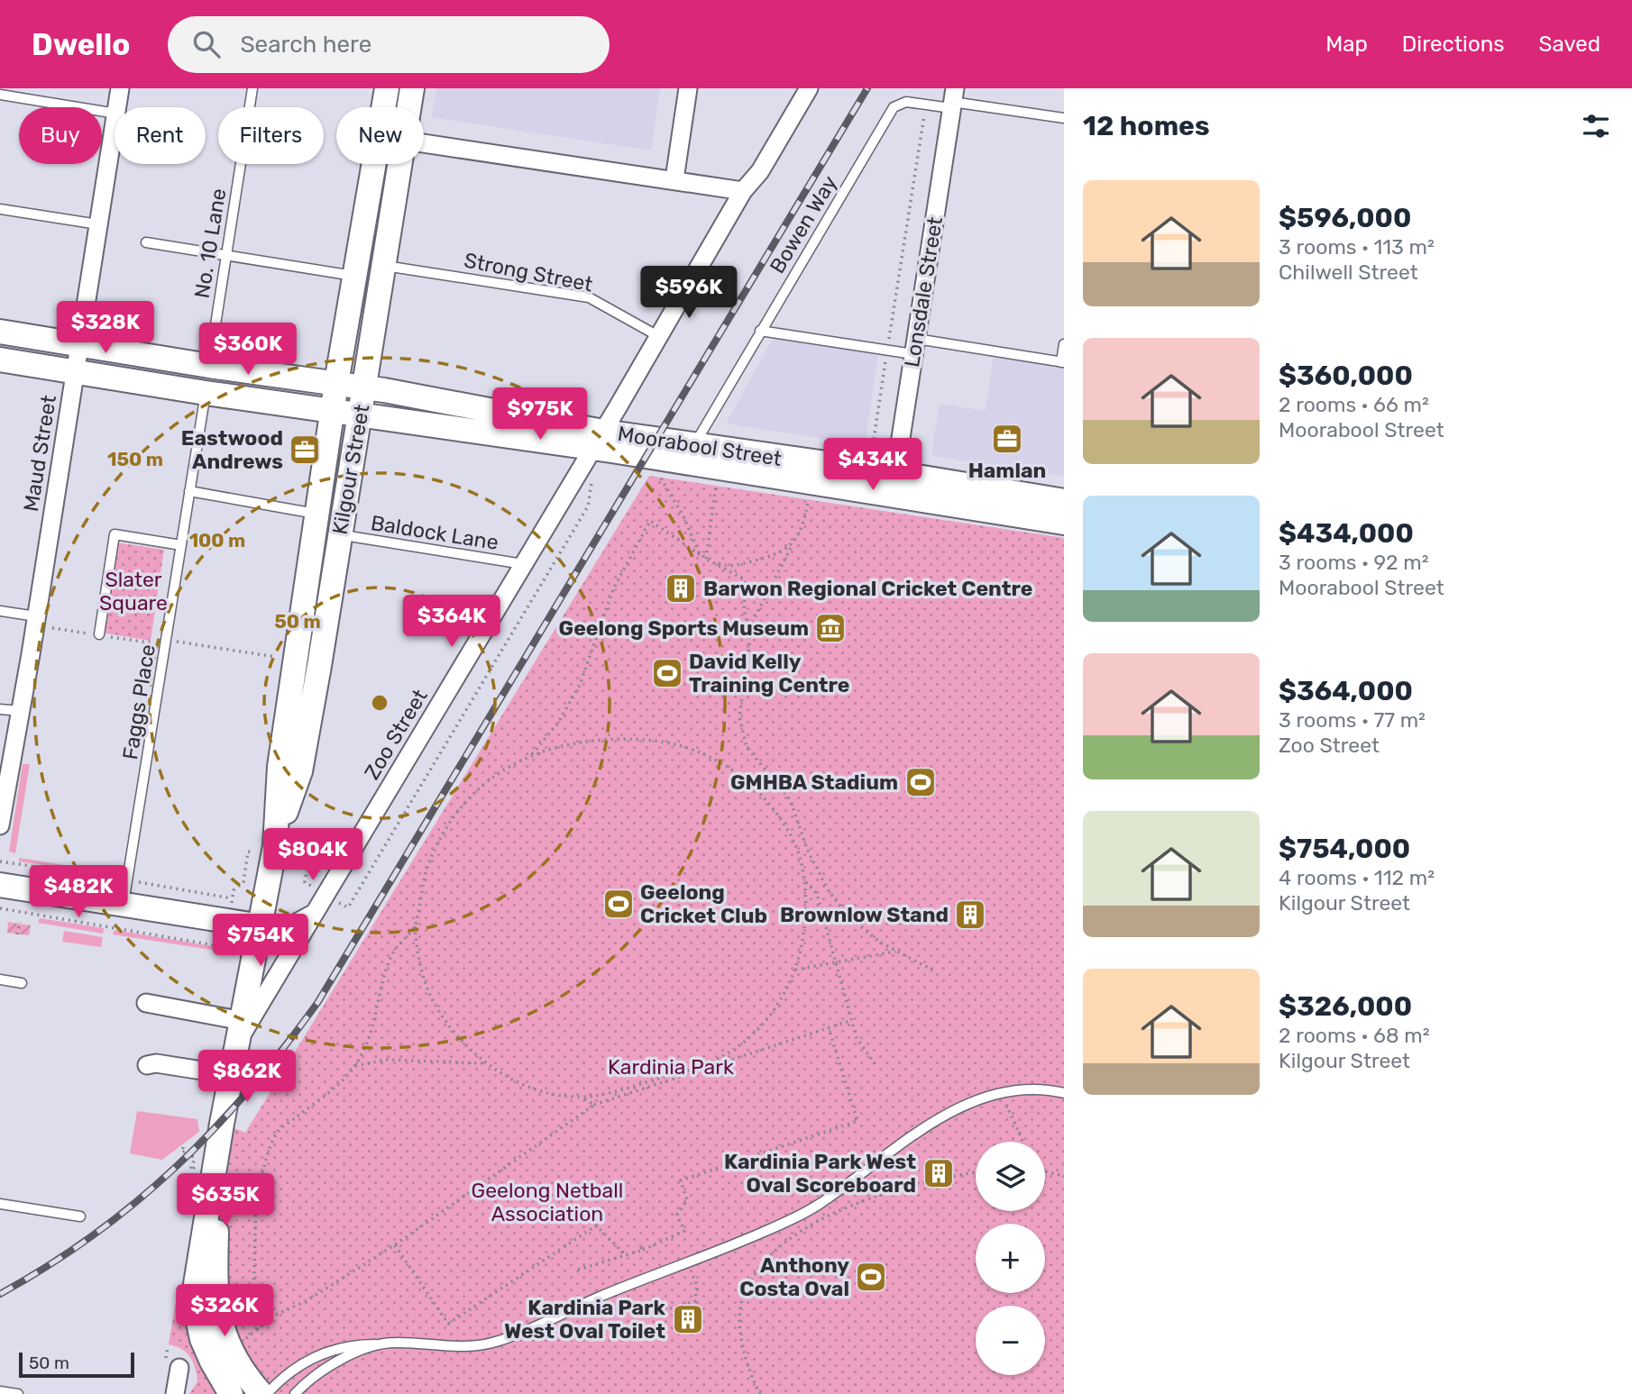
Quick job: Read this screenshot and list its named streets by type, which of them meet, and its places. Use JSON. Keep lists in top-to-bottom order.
{
  "streets": {
    "street": [
      "Lonsdale Street",
      "Moorabool Street",
      "Maud Street",
      "Kilgour Street",
      "Zoo Street"
    ],
    "lane": [
      "Bowen Way",
      "No. 10 Lane",
      "Strong Street",
      "Baldock Lane",
      "Faggs Place"
    ]
  },
  "crossings": [
    ["Bowen Way", "Lonsdale Street"],
    ["Bowen Way", "Moorabool Street"],
    ["No. 10 Lane", "Moorabool Street"],
    ["Strong Street", "Kilgour Street"],
    ["Strong Street", "Zoo Street"],
    ["Lonsdale Street", "Moorabool Street"],
    ["Moorabool Street", "Maud Street"],
    ["Moorabool Street", "Kilgour Street"],
    ["Moorabool Street", "Faggs Place"],
    ["Moorabool Street", "Zoo Street"],
    ["Kilgour Street", "Baldock Lane"],
    ["Kilgour Street", "Zoo Street"],
    ["Baldock Lane", "Zoo Street"]
  ],
  "parks": ["Slater Square", "Kardinia Park", "Geelong Netball Association"],
  "places": {
    "office": ["Hamlan", "Eastwood Andrews"],
    "building": [
      "Barwon Regional Cricket Centre",
      "Brownlow Stand",
      "Kardinia Park West Oval Scoreboard",
      "Kardinia Park West Oval Toilet"
    ],
    "museum": ["Geelong Sports Museum"],
    "sports": [
      "David Kelly Training Centre",
      "GMHBA Stadium",
      "Geelong Cricket Club",
      "Anthony Costa Oval"
    ]
  },
  "scale_bar": "50 m",
  "page": {
    "header": "Dwello",
    "search": "Search here",
    "nav": ["Map", "Directions", "Saved"],
    "heading": "12 homes",
    "chip": [
      "Buy",
      "Rent",
      "Filters",
      "New"
    ],
    "list": [
      {
        "name": "$596,000",
        "note": "3 rooms · 113 m² · Chilwell Street"
      },
      {
        "name": "$360,000",
        "note": "2 rooms · 66 m² · Moorabool Street"
      },
      {
        "name": "$434,000",
        "note": "3 rooms · 92 m² · Moorabool Street"
      },
      {
        "name": "$364,000",
        "note": "3 rooms · 77 m² · Zoo Street"
      },
      {
        "name": "$754,000",
        "note": "4 rooms · 112 m² · Kilgour Street"
      },
      {
        "name": "$326,000",
        "note": "2 rooms · 68 m² · Kilgour Street"
      }
    ],
    "price": [
      "$596K",
      "$328K",
      "$360K",
      "$975K",
      "$434K",
      "$364K",
      "$804K",
      "$482K",
      "$754K",
      "$862K",
      "$635K",
      "$326K"
    ],
    "map_buttons": ["+", "−"],
    "scale": "50 m"
  },
  "rings": ["150 m", "100 m", "50 m"]
}
